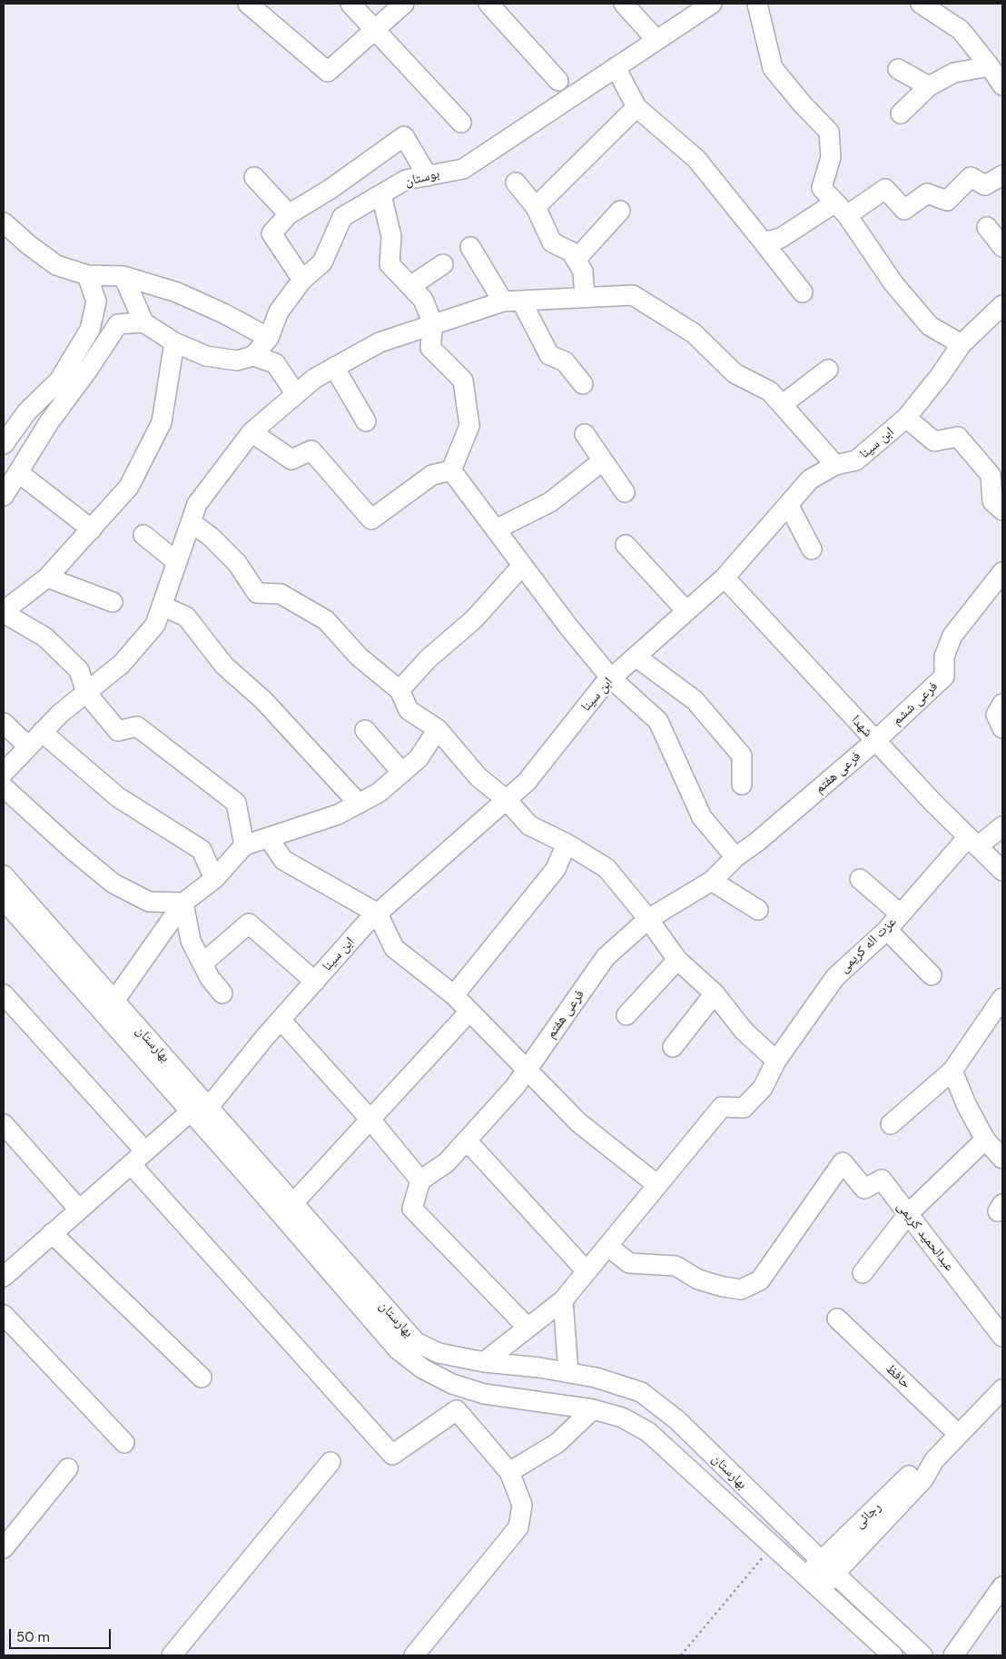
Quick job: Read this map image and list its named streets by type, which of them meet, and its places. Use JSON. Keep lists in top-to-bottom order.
{
  "streets": {
    "street": [
      "بوستان",
      "ابن سینا",
      "فرعی ششم",
      "شهدا",
      "فرعی هفتم",
      "عزت اله کریمی",
      "بهارستان",
      "عبدالحمید کریمی",
      "حافظ",
      "رجائی"
    ]
  },
  "crossings": [
    ["ابن سینا", "شهدا"],
    ["ابن سینا", "بهارستان"],
    ["فرعی ششم", "شهدا"],
    ["فرعی ششم", "فرعی هفتم"],
    ["شهدا", "فرعی هفتم"],
    ["شهدا", "عزت اله کریمی"],
    ["بهارستان", "رجائی"],
    ["حافظ", "رجائی"]
  ],
  "scale_bar": "50 m"
}
